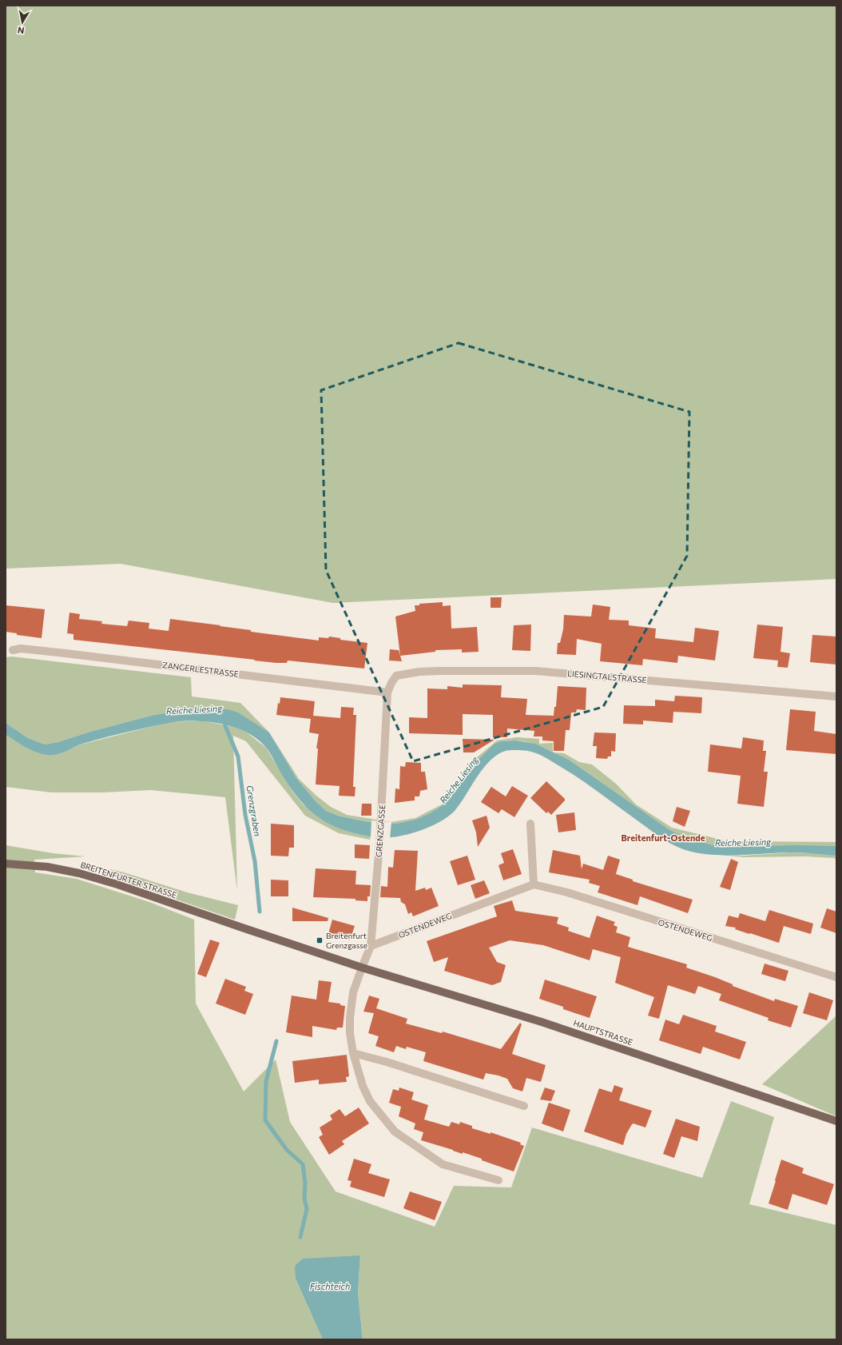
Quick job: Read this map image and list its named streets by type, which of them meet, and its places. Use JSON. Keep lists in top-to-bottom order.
{
  "streets": {
    "main road": ["BREITENFURTER STRASSE", "HAUPTSTRASSE"],
    "street": [
      "ZANGERLESTRASSE",
      "LIESINGTALSTRASSE",
      "GRENZGASSE",
      "OSTENDEWEG"
    ]
  },
  "crossings": [
    ["ZANGERLESTRASSE", "LIESINGTALSTRASSE"],
    ["ZANGERLESTRASSE", "GRENZGASSE"],
    ["LIESINGTALSTRASSE", "GRENZGASSE"],
    ["GRENZGASSE", "OSTENDEWEG"],
    ["GRENZGASSE", "HAUPTSTRASSE"],
    ["BREITENFURTER STRASSE", "HAUPTSTRASSE"]
  ],
  "districts": ["Breitenfurt-Ostende"],
  "water": ["Reiche Liesing", "Grenzgraben", "Fischteich"],
  "places": {
    "transit": ["Breitenfurt Grenzgasse"]
  },
  "north": "bottom"
}
